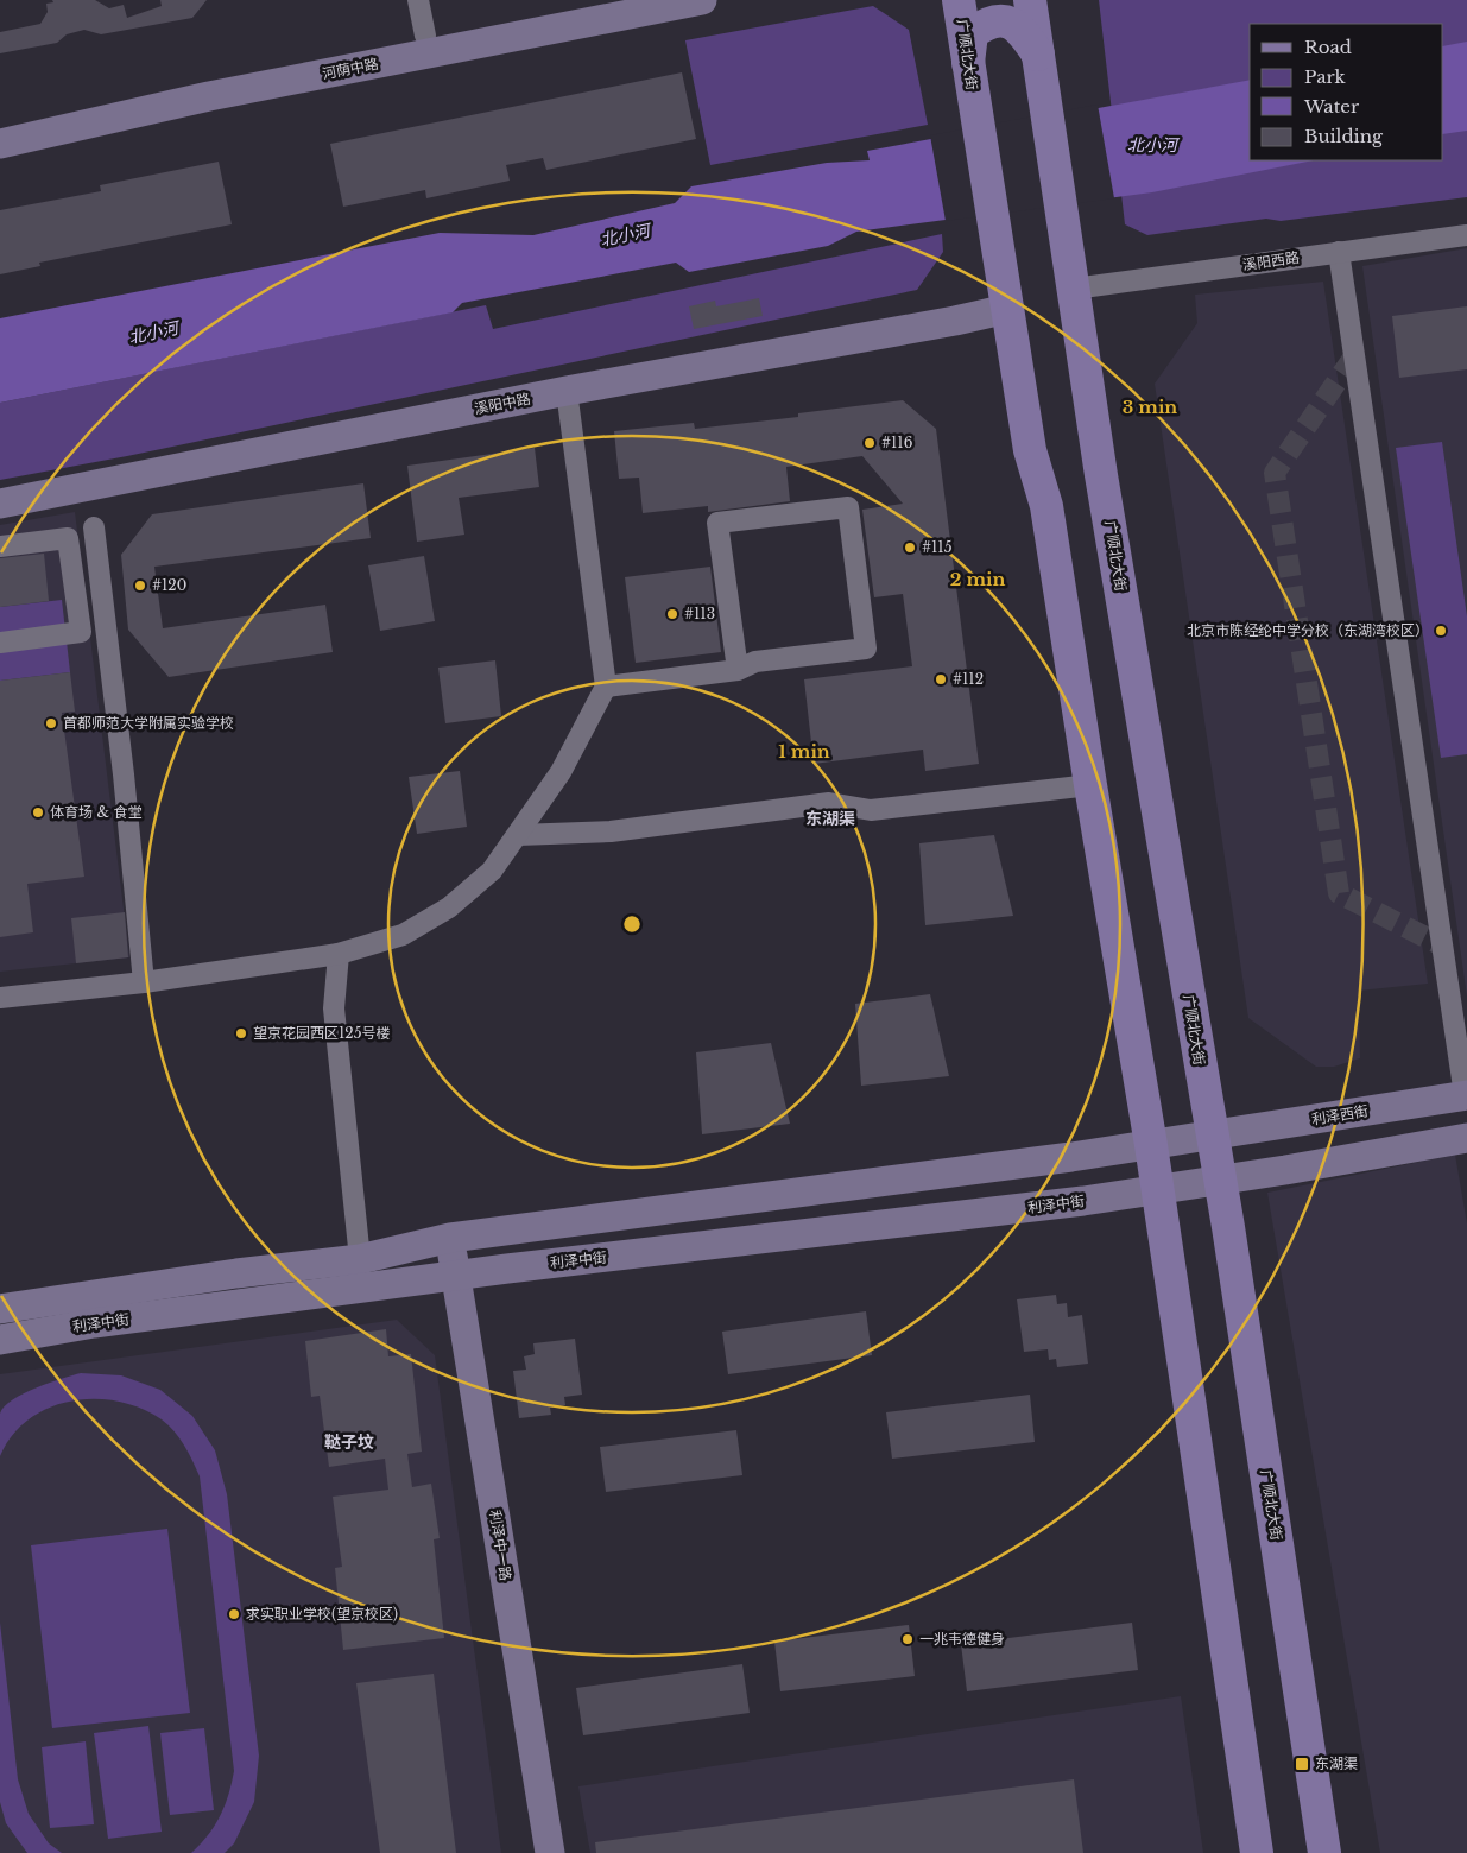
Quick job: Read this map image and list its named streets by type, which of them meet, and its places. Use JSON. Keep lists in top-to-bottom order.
{
  "streets": {
    "main road": ["广顺北大街"],
    "street": [
      "河荫中路",
      "溪阳西路",
      "溪阳中路",
      "利泽西街",
      "利泽中街",
      "利泽中一路"
    ]
  },
  "crossings": [
    ["广顺北大街", "溪阳西路"],
    ["广顺北大街", "溪阳中路"],
    ["广顺北大街", "利泽西街"],
    ["广顺北大街", "利泽中街"],
    ["利泽西街", "利泽中街"],
    ["利泽中街", "利泽中一路"]
  ],
  "districts": ["东湖渠", "鞑子坟"],
  "water": ["北小河"],
  "places": {
    "other": [
      "#116",
      "#115",
      "#120",
      "#113",
      "北京市陈经纶中学分校（东湖湾校区）",
      "#112",
      "首都师范大学附属实验学校",
      "体育场 & 食堂",
      "望京花园西区125号楼",
      "求实职业学校(望京校区)",
      "一兆韦德健身"
    ],
    "transit": ["东湖渠"]
  },
  "legend": [
    "Road",
    "Park",
    "Water",
    "Building"
  ],
  "rings": ["3 min", "2 min", "1 min"]
}
